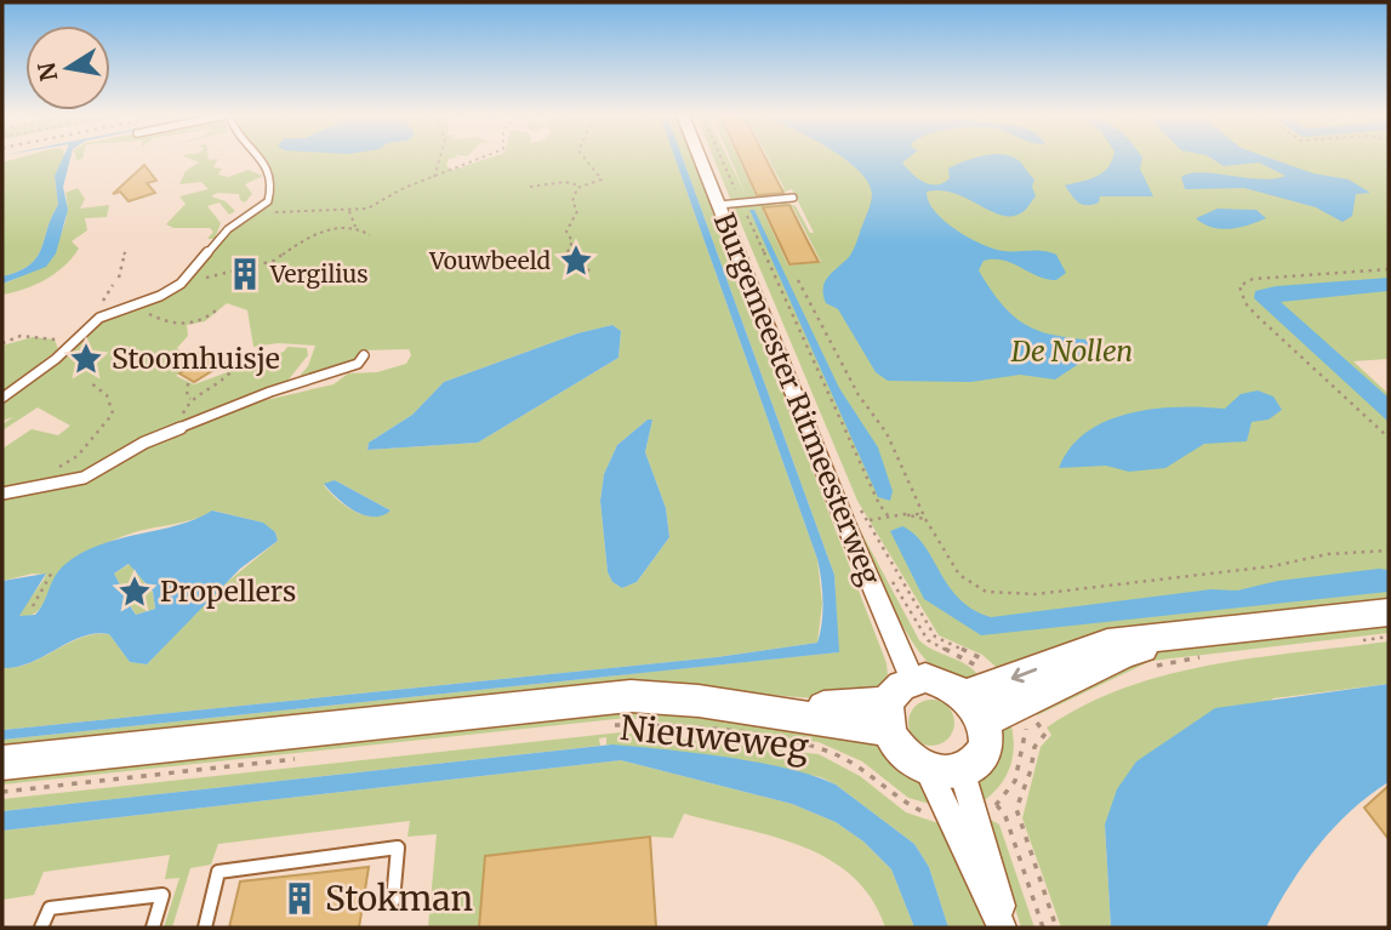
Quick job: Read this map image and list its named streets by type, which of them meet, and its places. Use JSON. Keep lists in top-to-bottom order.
{
  "streets": {
    "street": ["Burgemeester Ritmeesterweg", "Nieuweweg"]
  },
  "crossings": [
    ["Burgemeester Ritmeesterweg", "Nieuweweg"]
  ],
  "parks": ["De Nollen"],
  "places": {
    "place": ["Vouwbeeld", "Stoomhuisje", "Propellers"],
    "building": ["Vergilius", "Stokman"]
  },
  "north": "left"
}
